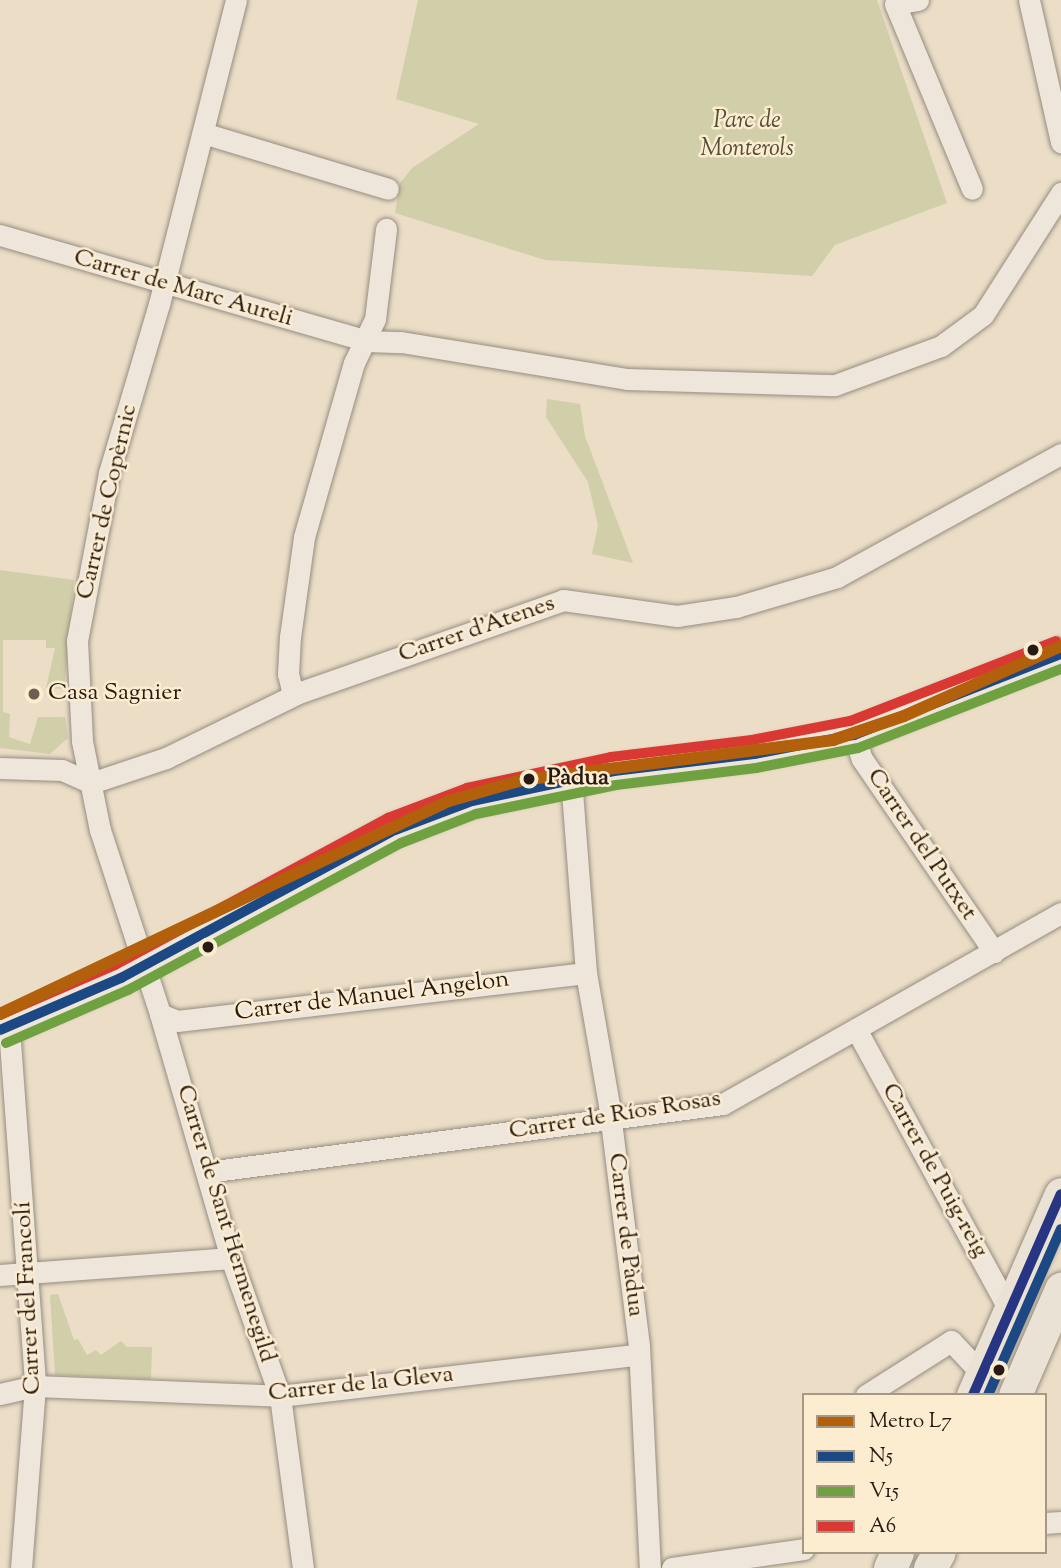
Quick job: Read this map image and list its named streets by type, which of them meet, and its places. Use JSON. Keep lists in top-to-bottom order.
{
  "streets": {
    "street": [
      "Carrer de Marc Aureli",
      "Carrer de Copèrnic",
      "Carrer d'Atenes",
      "Carrer del Putxet",
      "Carrer de Manuel Angelon",
      "Carrer de Ríos Rosas",
      "Carrer de Puig-reig",
      "Carrer de Sant Hermenegild",
      "Carrer de Pàdua",
      "Carrer del Francolí",
      "Carrer de la Gleva"
    ]
  },
  "crossings": [
    ["Carrer de Marc Aureli", "Carrer de Copèrnic"],
    ["Carrer de Copèrnic", "Carrer d'Atenes"],
    ["Carrer de Copèrnic", "Carrer de Sant Hermenegild"],
    ["Carrer del Putxet", "Carrer de Ríos Rosas"],
    ["Carrer de Manuel Angelon", "Carrer de Sant Hermenegild"],
    ["Carrer de Manuel Angelon", "Carrer de Pàdua"],
    ["Carrer de Ríos Rosas", "Carrer de Puig-reig"],
    ["Carrer de Ríos Rosas", "Carrer de Sant Hermenegild"],
    ["Carrer de Ríos Rosas", "Carrer de Pàdua"],
    ["Carrer de Sant Hermenegild", "Carrer de la Gleva"],
    ["Carrer de Pàdua", "Carrer de la Gleva"],
    ["Carrer del Francolí", "Carrer de la Gleva"]
  ],
  "parks": ["Parc de Monterols"],
  "places": ["Casa Sagnier", "Pàdua"],
  "lines": [
    "transit line A6",
    "metro line L7",
    "transit line N5",
    "transit line V15"
  ],
  "legend": [
    "Metro L7",
    "N5",
    "V15",
    "A6"
  ]
}
